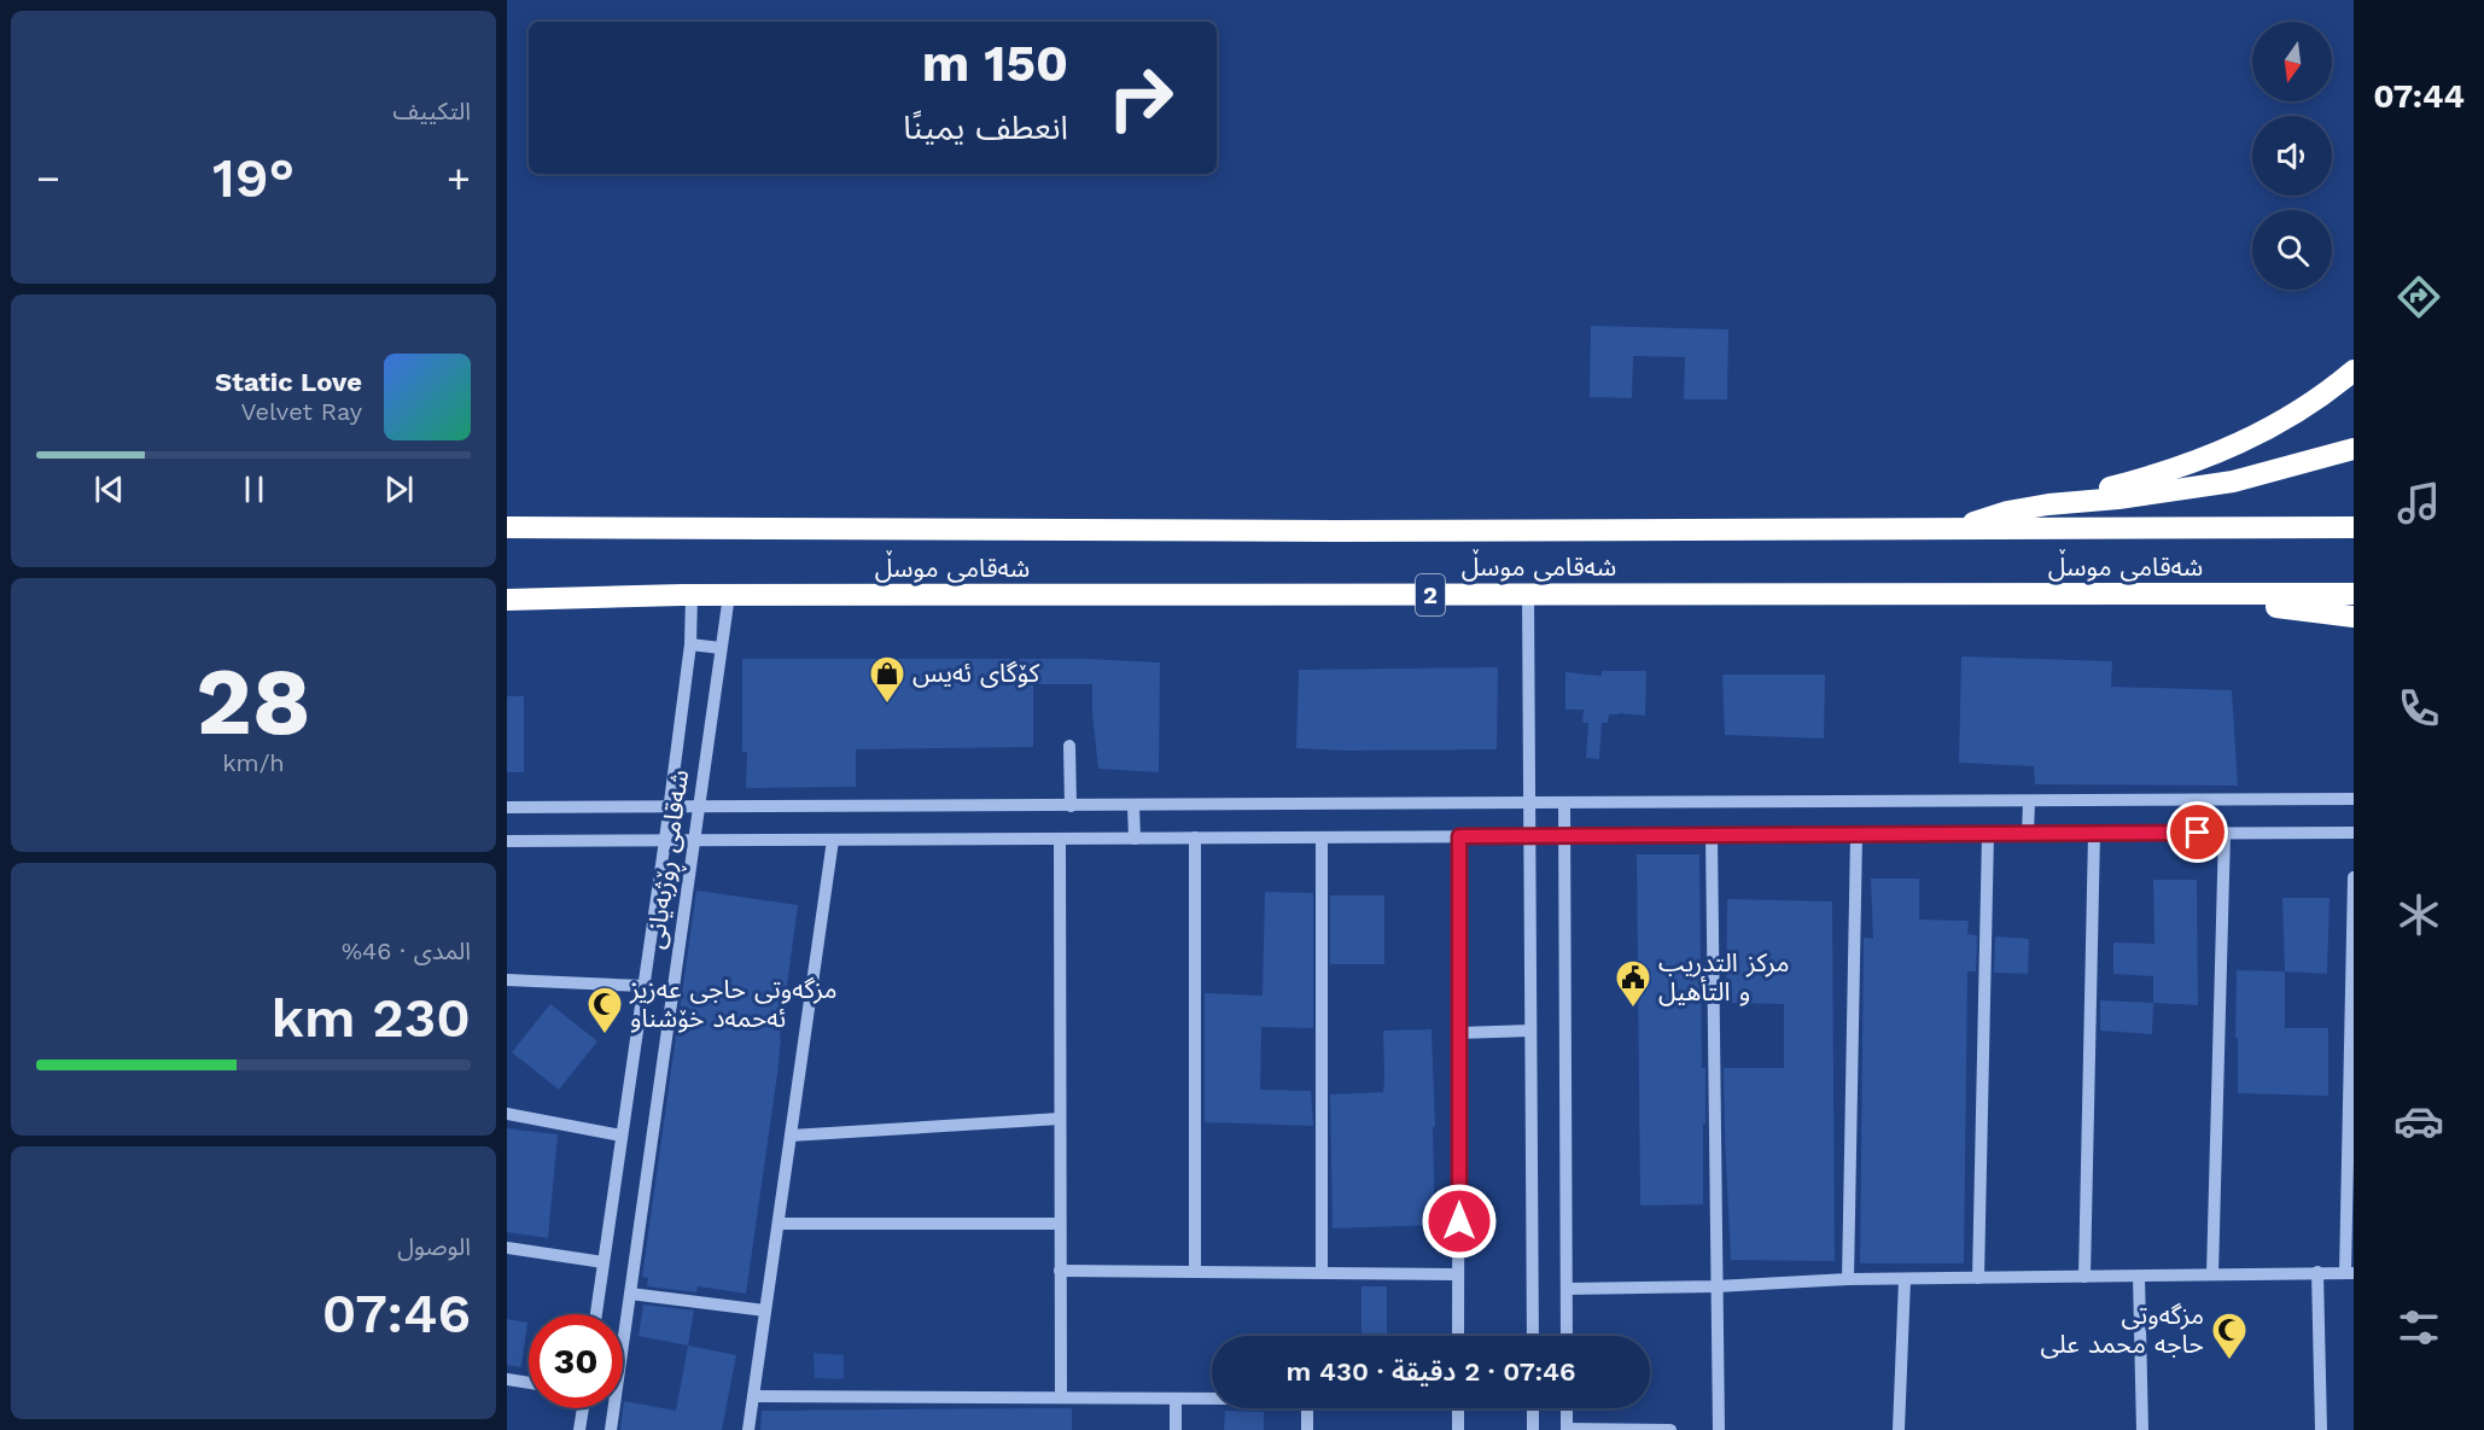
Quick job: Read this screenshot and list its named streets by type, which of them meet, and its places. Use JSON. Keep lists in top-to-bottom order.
{
  "streets": {
    "highway": ["شەقامی موسڵ", "2"],
    "street": ["شەقامی ڕۆژبەیانی"]
  },
  "crossings": [
    ["شەقامی موسڵ", "شەقامی ڕۆژبەیانی"]
  ],
  "places": {
    "shop": ["کۆگای ئەیس"],
    "public building": ["مركز التدريب و التأهيل"],
    "mosque": ["مزگەوتی حاجی عەزیز ئەحمەد خۆشناو", "مزگه‌وتی حاجه‌ محمد علی"]
  },
  "north": "bottom",
  "page": {
    "tabs": "07:44",
    "tile": [
      "التكييف",
      ["28", "km/h"],
      ["المدى · 46%", "230 km"],
      ["الوصول", "07:46"]
    ],
    "turn": ["150 m", "انعطف يمينًا"],
    "heat": ["−", "19°", "+"],
    "song": ["Static Love", "Velvet Ray"],
    "limit": "30",
    "trip": "07:46 · 2 دقيقة · 430 m"
  }
}
